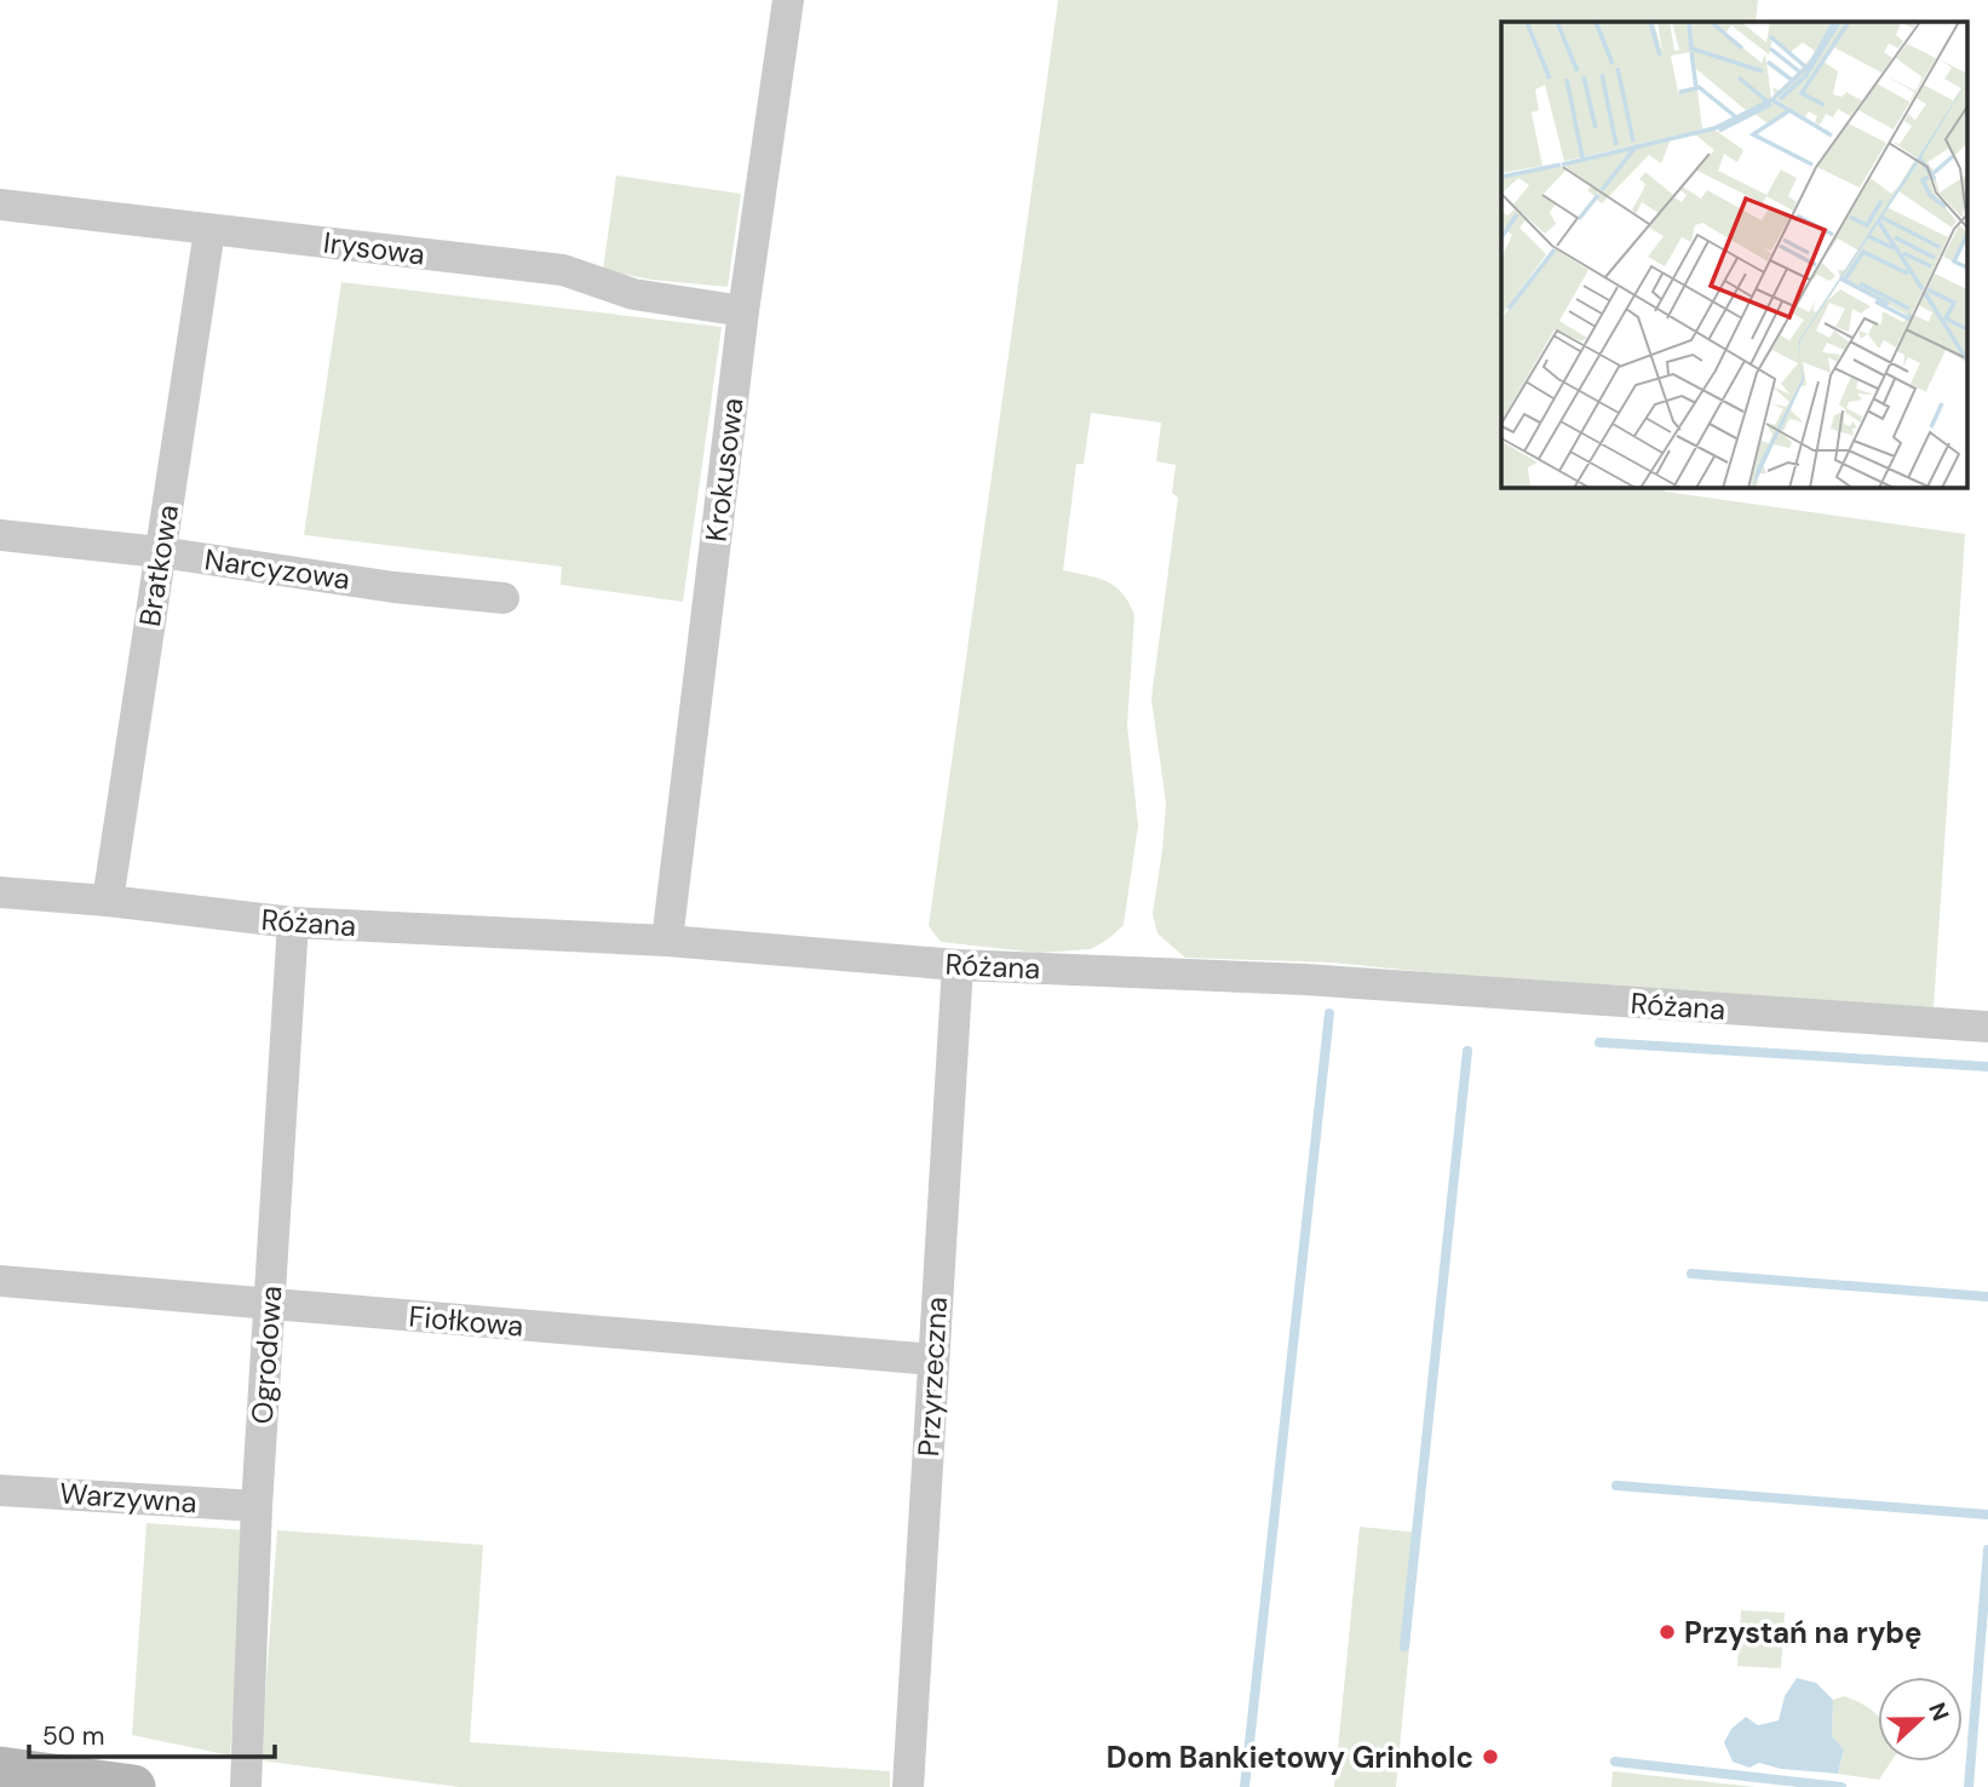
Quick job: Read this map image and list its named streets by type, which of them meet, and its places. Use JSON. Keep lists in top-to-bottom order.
{
  "streets": {
    "street": [
      "Irysowa",
      "Krokusowa",
      "Bratkowa",
      "Narcyzowa",
      "Różana",
      "Fiołkowa",
      "Ogrodowa",
      "Przyrzeczna",
      "Warzywna"
    ]
  },
  "crossings": [
    ["Irysowa", "Krokusowa"],
    ["Irysowa", "Bratkowa"],
    ["Krokusowa", "Różana"],
    ["Bratkowa", "Narcyzowa"],
    ["Bratkowa", "Różana"],
    ["Różana", "Ogrodowa"],
    ["Różana", "Przyrzeczna"],
    ["Fiołkowa", "Ogrodowa"],
    ["Fiołkowa", "Przyrzeczna"],
    ["Ogrodowa", "Warzywna"]
  ],
  "places": ["Przystań na rybę", "Dom Bankietowy Grinholc"],
  "scale_bar": "50 m",
  "north": "right"
}
